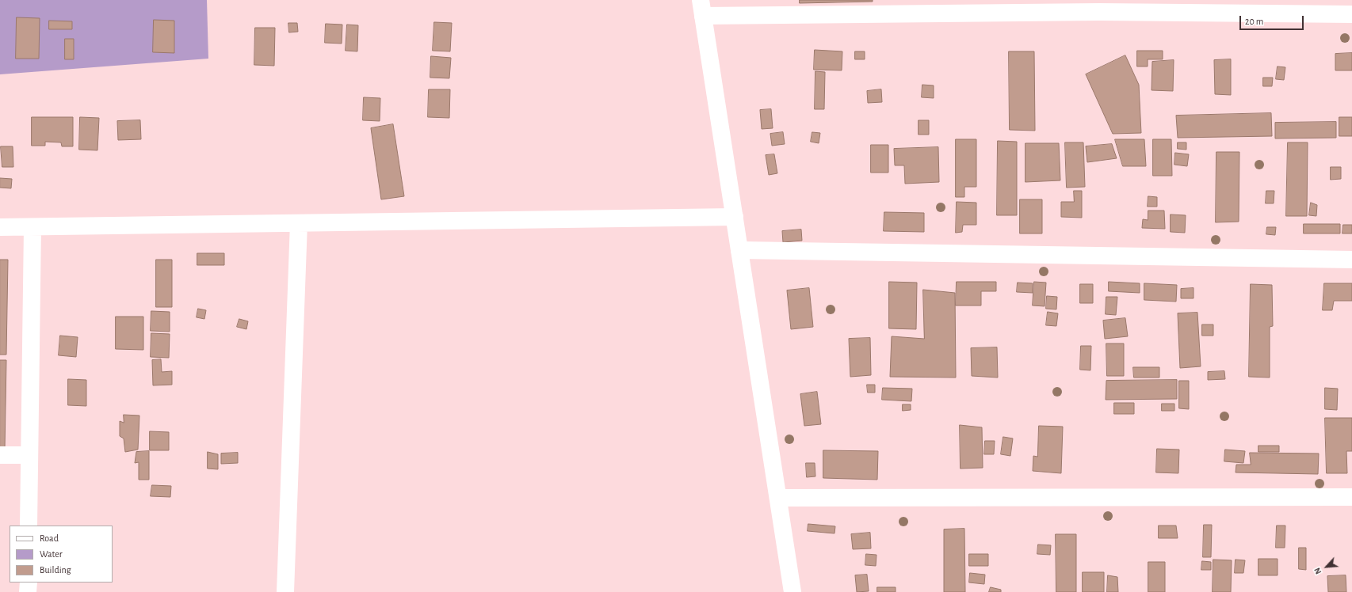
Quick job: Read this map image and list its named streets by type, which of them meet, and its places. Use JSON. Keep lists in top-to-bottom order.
{
  "legend": ["Road", "Water", "Building"],
  "scale_bar": "20 m",
  "north": "bottom left"
}
